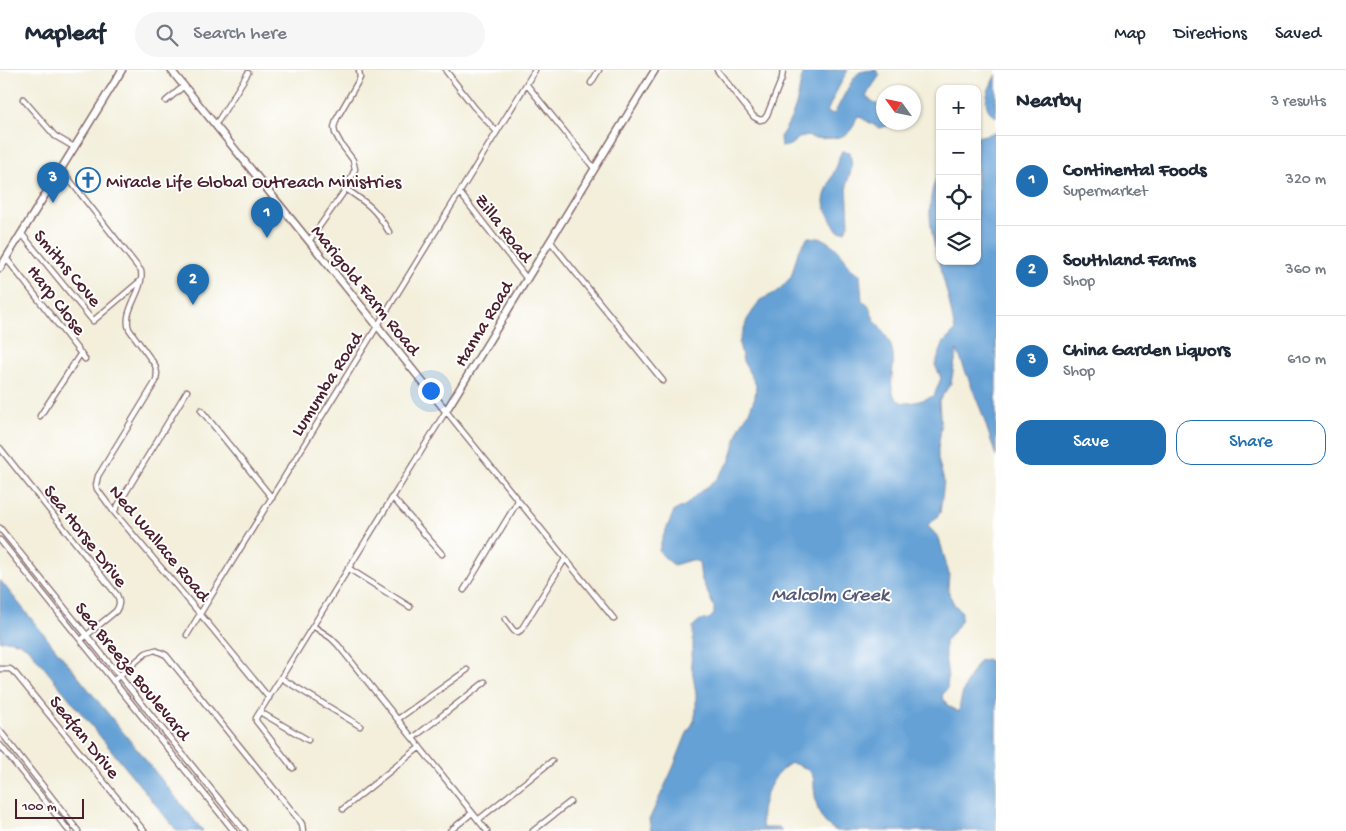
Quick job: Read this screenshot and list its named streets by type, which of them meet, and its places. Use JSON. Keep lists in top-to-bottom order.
{
  "streets": {
    "street": [
      "Zilla Road",
      "Smiths Cove",
      "Marigold Farm Road",
      "Harp Close",
      "Hanna Road",
      "Lumumba Road",
      "Sea Horse Drive",
      "Ned Wallace Road",
      "Sea Breeze Boulevard",
      "Seafan Drive"
    ]
  },
  "crossings": [
    ["Zilla Road", "Hanna Road"],
    ["Zilla Road", "Lumumba Road"],
    ["Smiths Cove", "Ned Wallace Road"],
    ["Marigold Farm Road", "Hanna Road"],
    ["Marigold Farm Road", "Lumumba Road"],
    ["Hanna Road", "Ned Wallace Road"],
    ["Lumumba Road", "Ned Wallace Road"],
    ["Sea Horse Drive", "Sea Breeze Boulevard"]
  ],
  "water": ["Malcolm Creek"],
  "places": {
    "church": ["Miracle Life Global Outreach Ministries"]
  },
  "scale_bar": "100 m",
  "north": "top left",
  "page": {
    "header": "Mapleaf",
    "search": "Search here",
    "nav": ["Map", "Directions", "Saved"],
    "heading": ["Nearby", "3 results"],
    "map_buttons": ["+", "−"],
    "list": [
      {
        "mark": "1",
        "name": "Continental Foods",
        "note": "Supermarket",
        "value": "320 m"
      },
      {
        "mark": "2",
        "name": "Southland Farms",
        "note": "Shop",
        "value": "360 m"
      },
      {
        "mark": "3",
        "name": "China Garden Liquors",
        "note": "Shop",
        "value": "610 m"
      }
    ],
    "pins": ["3", "1", "2"],
    "buttons": ["Save", "Share"],
    "scale": "100 m"
  }
}
